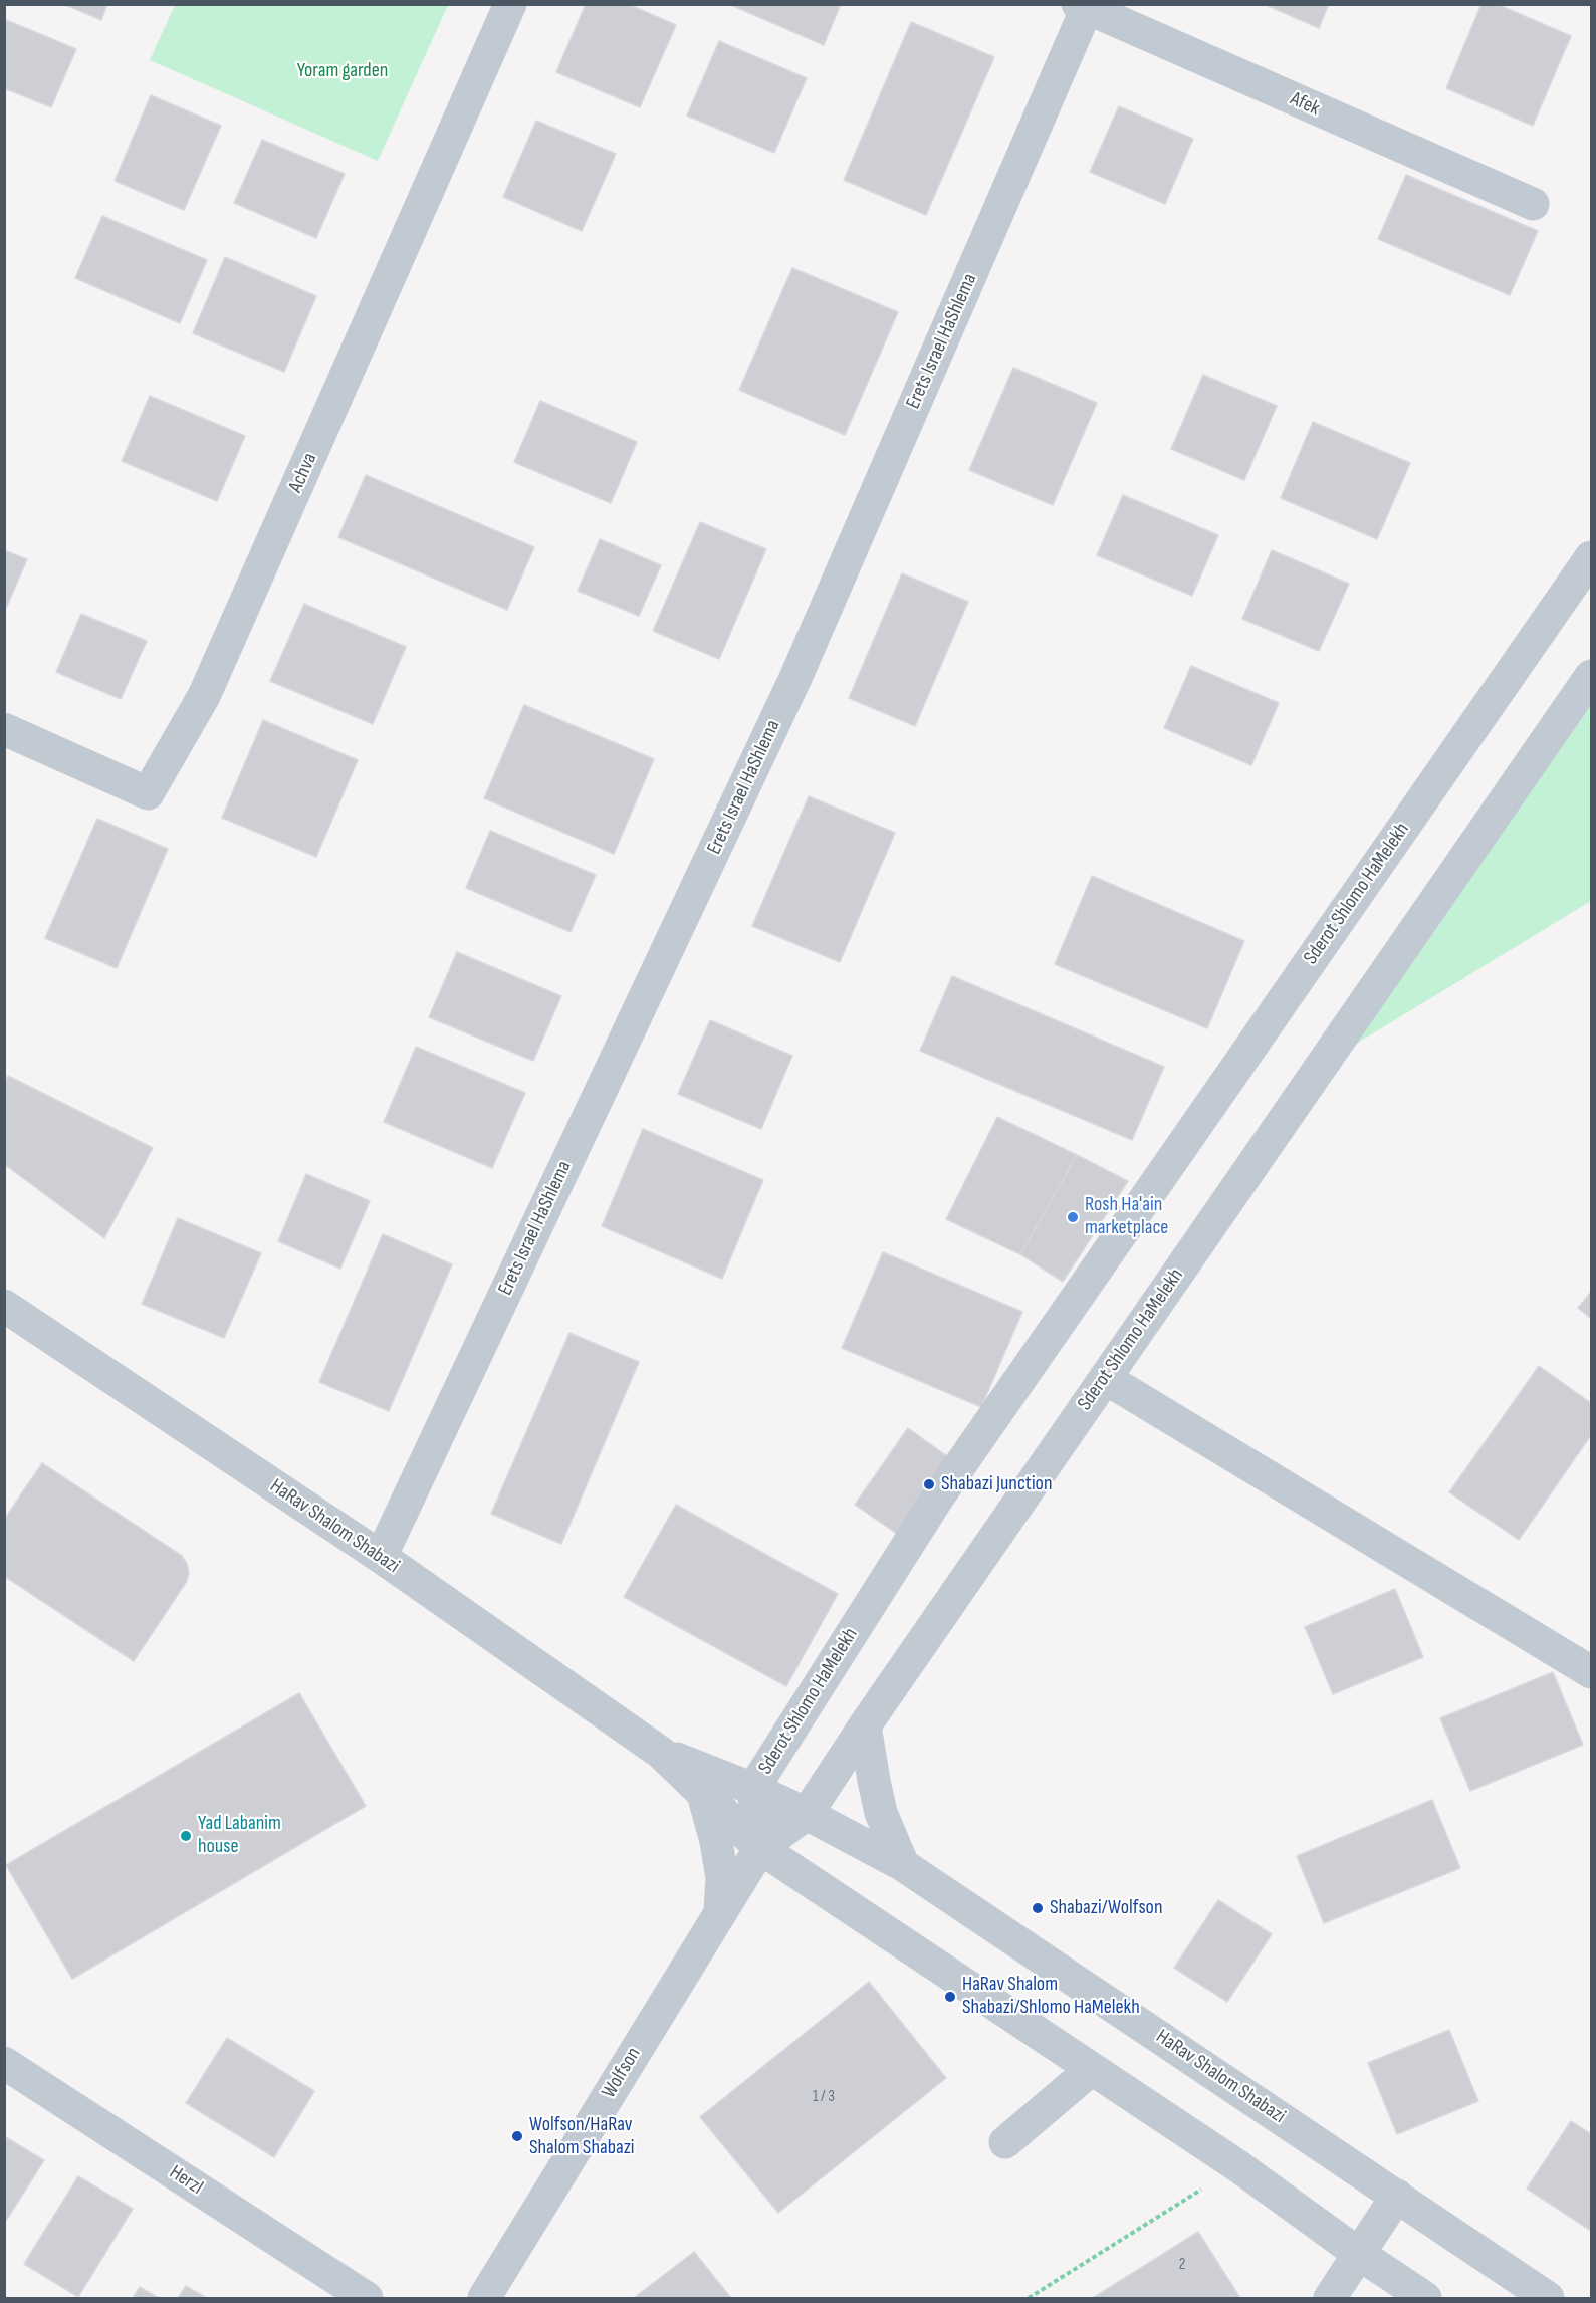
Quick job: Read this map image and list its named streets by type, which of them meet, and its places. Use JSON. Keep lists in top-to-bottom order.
{
  "streets": {
    "street": [
      "Afek",
      "Erets Israel HaShlema",
      "Achva",
      "Sderot Shlomo HaMelekh",
      "HaRav Shalom Shabazi",
      "Wolfson",
      "Herzl"
    ]
  },
  "crossings": [
    ["Afek", "Erets Israel HaShlema"],
    ["Erets Israel HaShlema", "HaRav Shalom Shabazi"],
    ["Sderot Shlomo HaMelekh", "HaRav Shalom Shabazi"],
    ["Sderot Shlomo HaMelekh", "Wolfson"],
    ["HaRav Shalom Shabazi", "Wolfson"]
  ],
  "parks": ["Yoram garden"],
  "places": [
    "Rosh Ha'ain marketplace",
    "Shabazi Junction",
    "Yad Labanim house",
    "Shabazi/Wolfson",
    "HaRav Shalom Shabazi/Shlomo HaMelekh",
    "Wolfson/HaRav Shalom Shabazi"
  ],
  "house_numbers": ["1 / 3", "2"]
}
